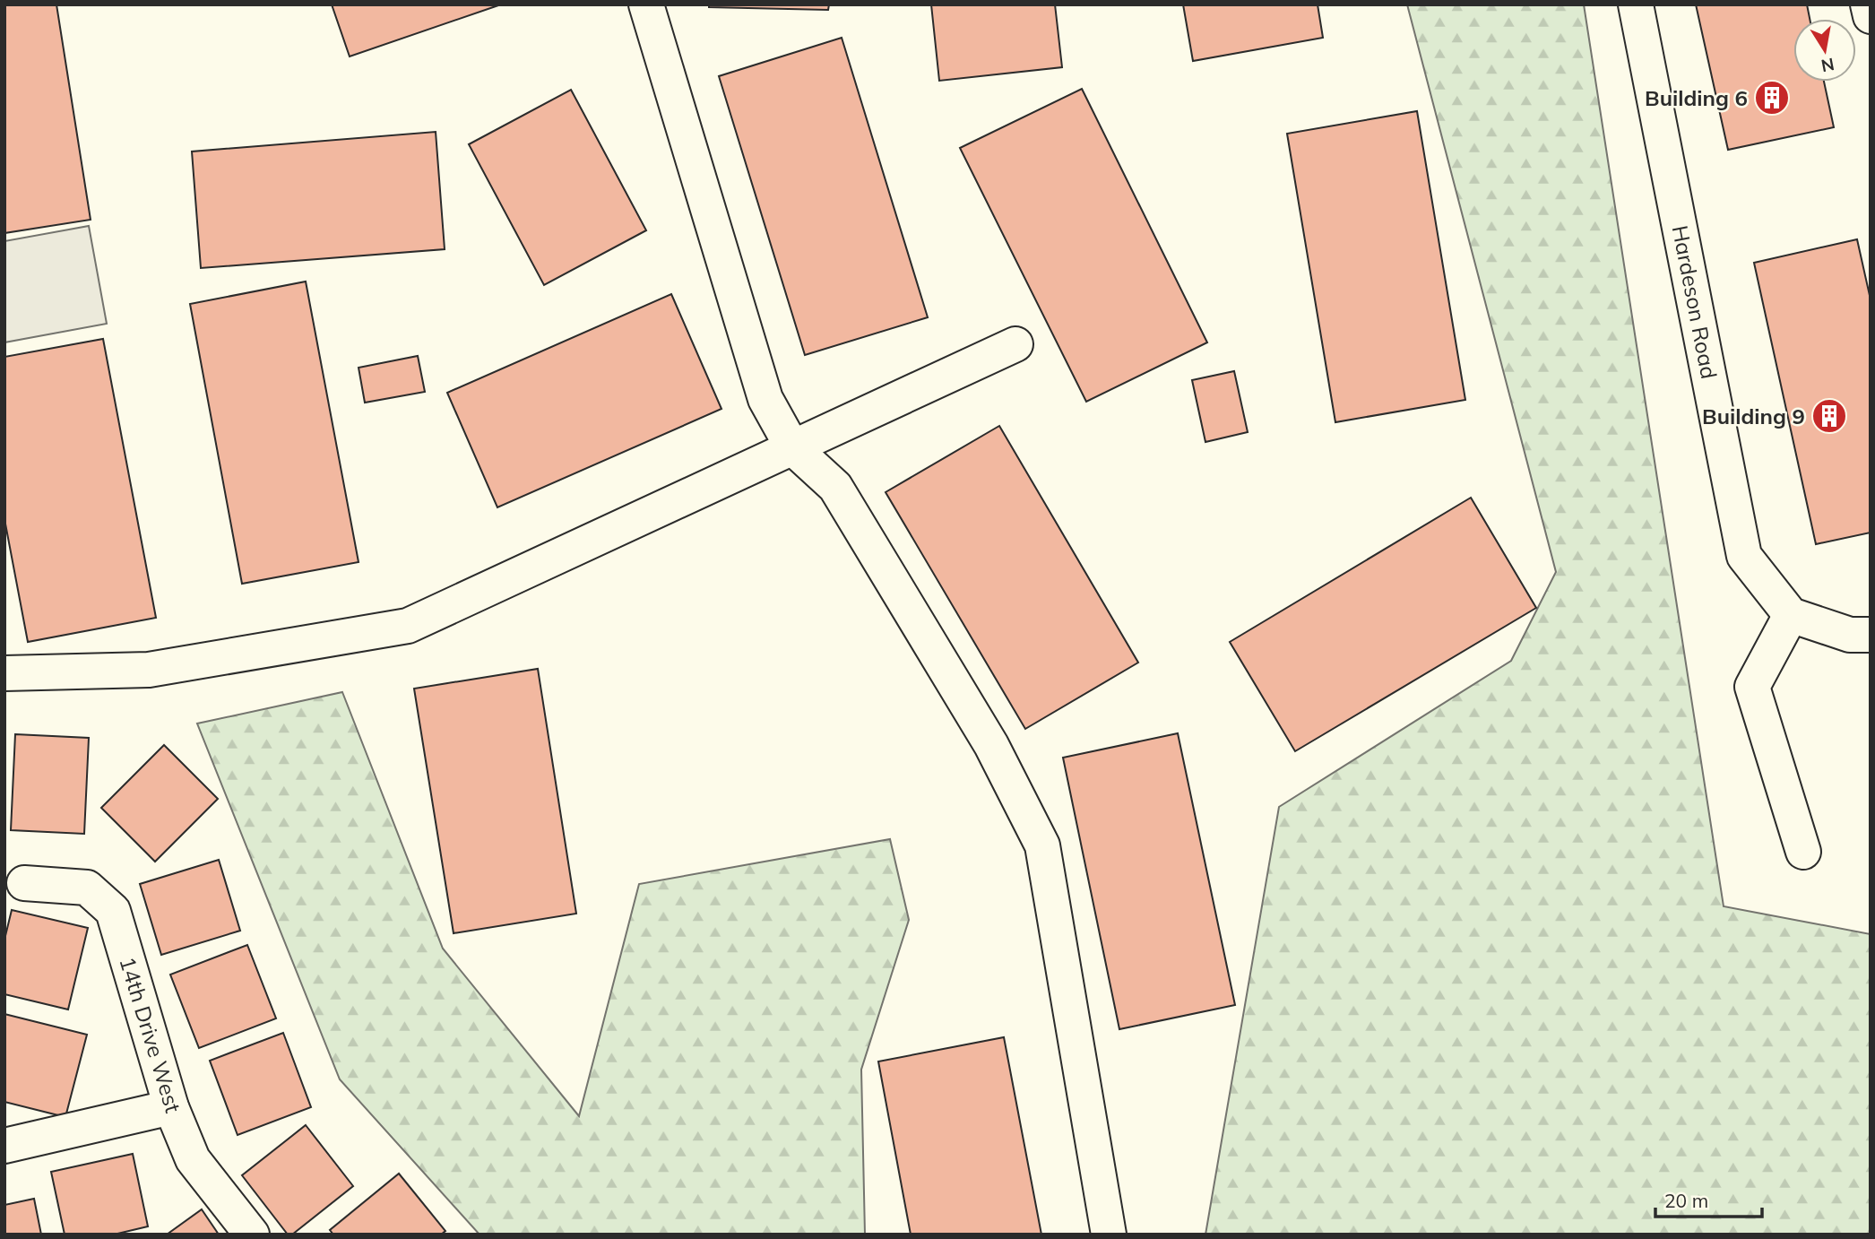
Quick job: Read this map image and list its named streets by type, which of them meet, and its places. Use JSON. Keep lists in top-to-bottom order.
{
  "streets": {
    "street": ["Hardeson Road", "14th Drive West"]
  },
  "places": {
    "building": ["Building 6", "Building 9"]
  },
  "scale_bar": "20 m",
  "north": "bottom"
}
